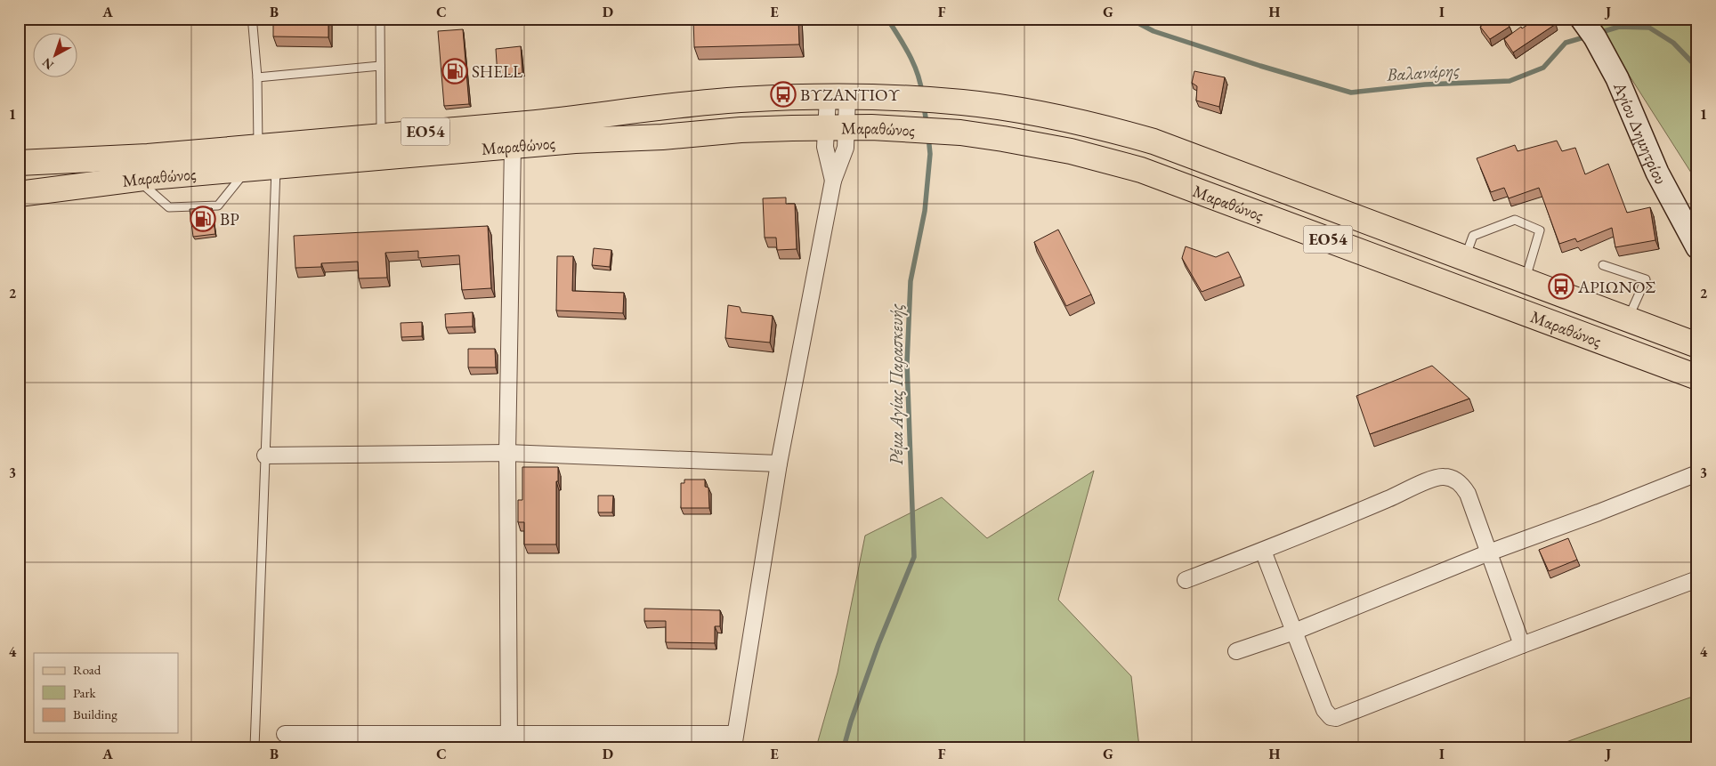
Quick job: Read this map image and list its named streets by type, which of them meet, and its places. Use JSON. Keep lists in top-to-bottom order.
{
  "streets": {
    "main road": ["Μαραθώνος", "ΕΟ54"],
    "street": ["Αγίου Δημητρίου"]
  },
  "water": ["Βαλανάρης", "Ρέμα Αγίας Παρασκευής"],
  "places": {
    "fuel station": ["SHELL", "BP"],
    "bus stop": ["ΒΥΖΑΝΤΙΟΥ", "ΑΡΙΩΝΟΣ"]
  },
  "legend": ["Road", "Park", "Building"],
  "north": "bottom left",
  "grid": {
    "columns": [
      "A",
      "B",
      "C",
      "D",
      "E",
      "F",
      "G",
      "H",
      "I",
      "J"
    ],
    "rows": [
      "1",
      "2",
      "3",
      "4"
    ]
  }
}
